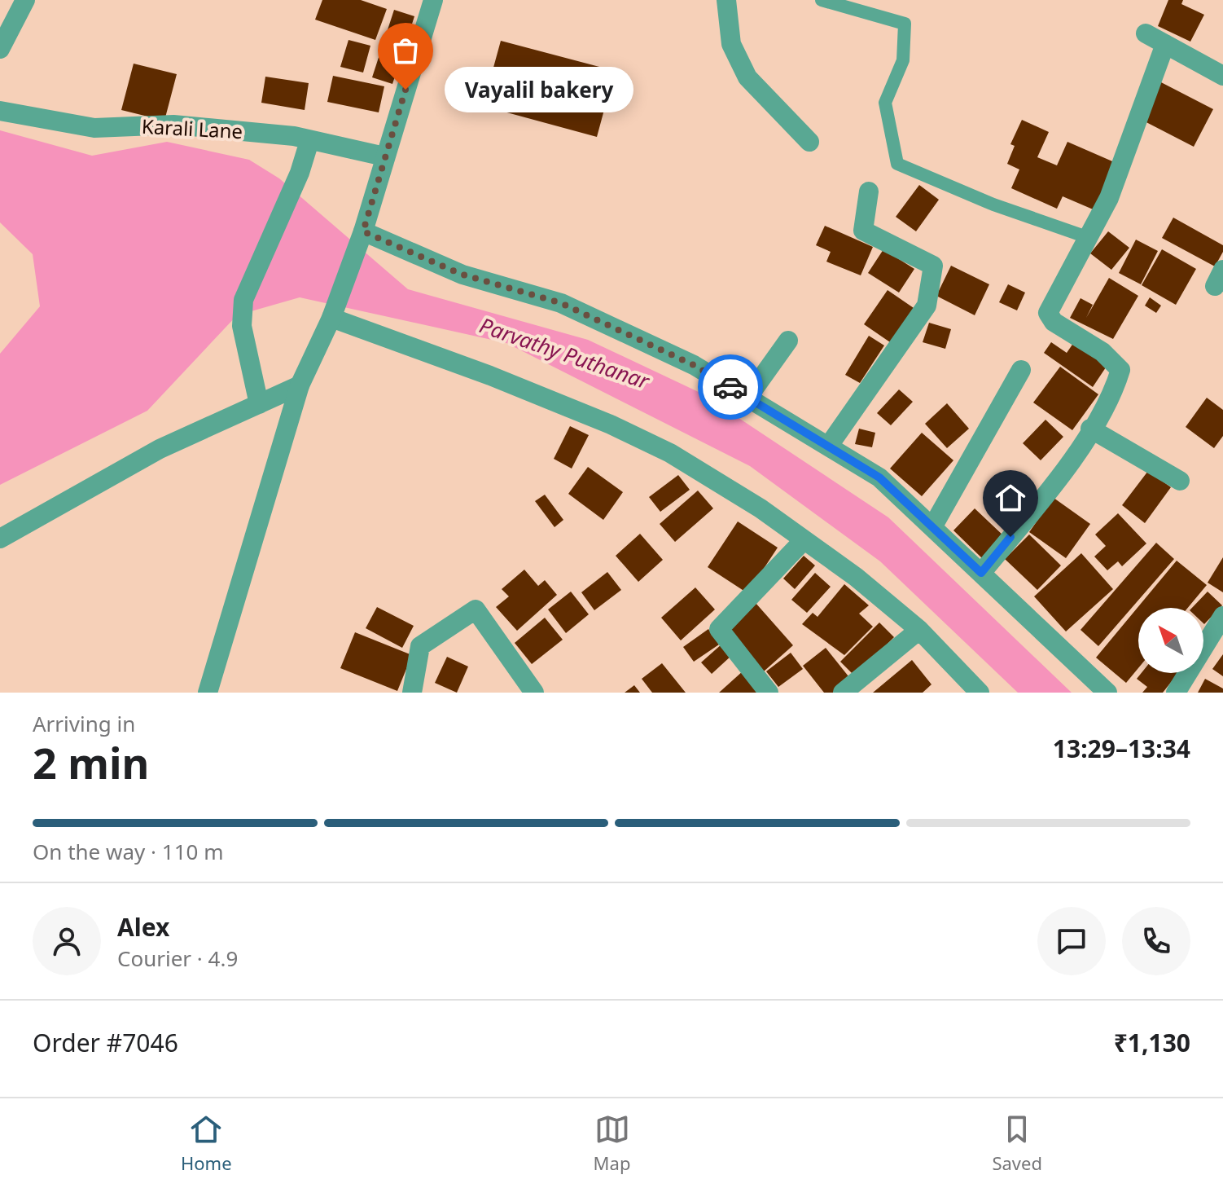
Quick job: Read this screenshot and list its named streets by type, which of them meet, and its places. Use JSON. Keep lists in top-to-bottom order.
{
  "streets": {
    "street": ["Karali Lane"]
  },
  "water": ["Parvathy Puthanar"],
  "places": ["Vayalil bakery"],
  "north": "top left",
  "page": {
    "bubble": "Vayalil bakery",
    "heading": ["2 min", "Arriving in", "13:29–13:34"],
    "panel": [
      "Alex",
      "Courier · 4.9",
      "Order #7046",
      "₹1,130"
    ],
    "bar": "On the way · 110 m",
    "tabs": ["Home", "Map", "Saved"]
  }
}
